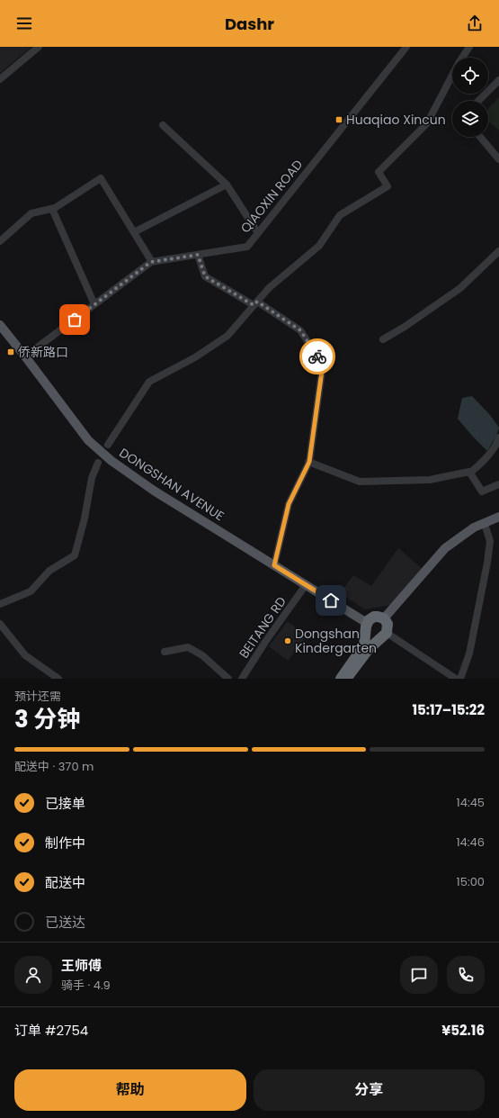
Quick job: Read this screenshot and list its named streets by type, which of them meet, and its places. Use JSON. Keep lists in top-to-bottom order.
{
  "streets": {
    "main road": ["DONGSHAN AVENUE"],
    "street": ["QIAOXIN ROAD", "BEITANG RD"]
  },
  "crossings": [
    ["QIAOXIN ROAD", "DONGSHAN AVENUE"]
  ],
  "places": {
    "transit": ["Huaqiao Xincun", "侨新路口"],
    "other": ["Dongshan Kindergarten"]
  },
  "page": {
    "header": "Dashr",
    "heading": ["3 分钟", "预计还需", "15:17–15:22"],
    "panel": [
      "王师傅",
      "骑手 · 4.9",
      "订单 #2754",
      "¥52.16"
    ],
    "bar": "配送中 · 370 m",
    "list": [
      ["已接单", "14:45"],
      ["制作中", "14:46"],
      ["配送中", "15:00"],
      "已送达"
    ],
    "buttons": ["帮助", "分享"]
  }
}
